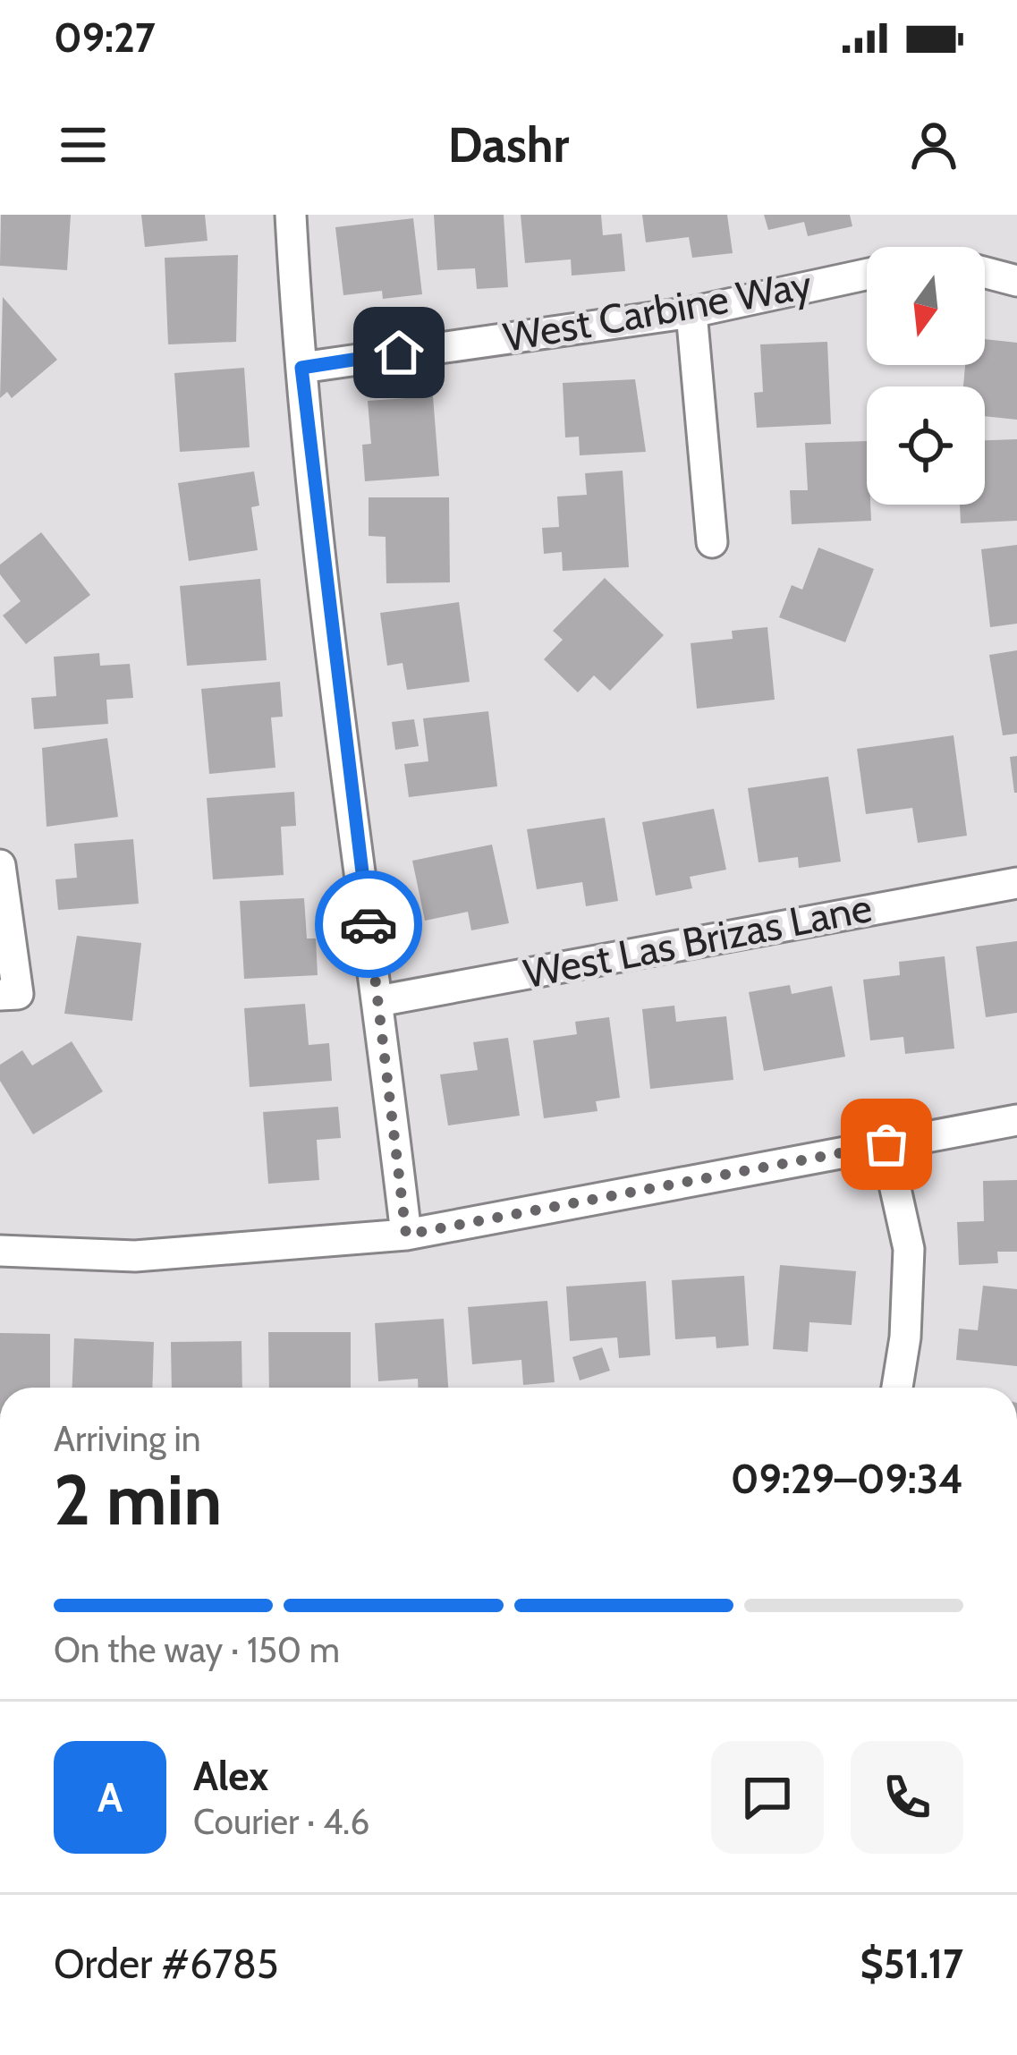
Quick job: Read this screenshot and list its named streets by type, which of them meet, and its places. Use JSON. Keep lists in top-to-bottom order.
{
  "streets": {
    "street": ["West Carbine Way", "West Las Brizas Lane"]
  },
  "north": "bottom",
  "page": {
    "status": "09:27",
    "header": "Dashr",
    "heading": ["2 min", "Arriving in", "09:29–09:34"],
    "panel": [
      "Alex",
      "Courier · 4.6",
      "Order #6785",
      "$51.17"
    ],
    "bar": "On the way · 150 m",
    "round": "A"
  }
}
